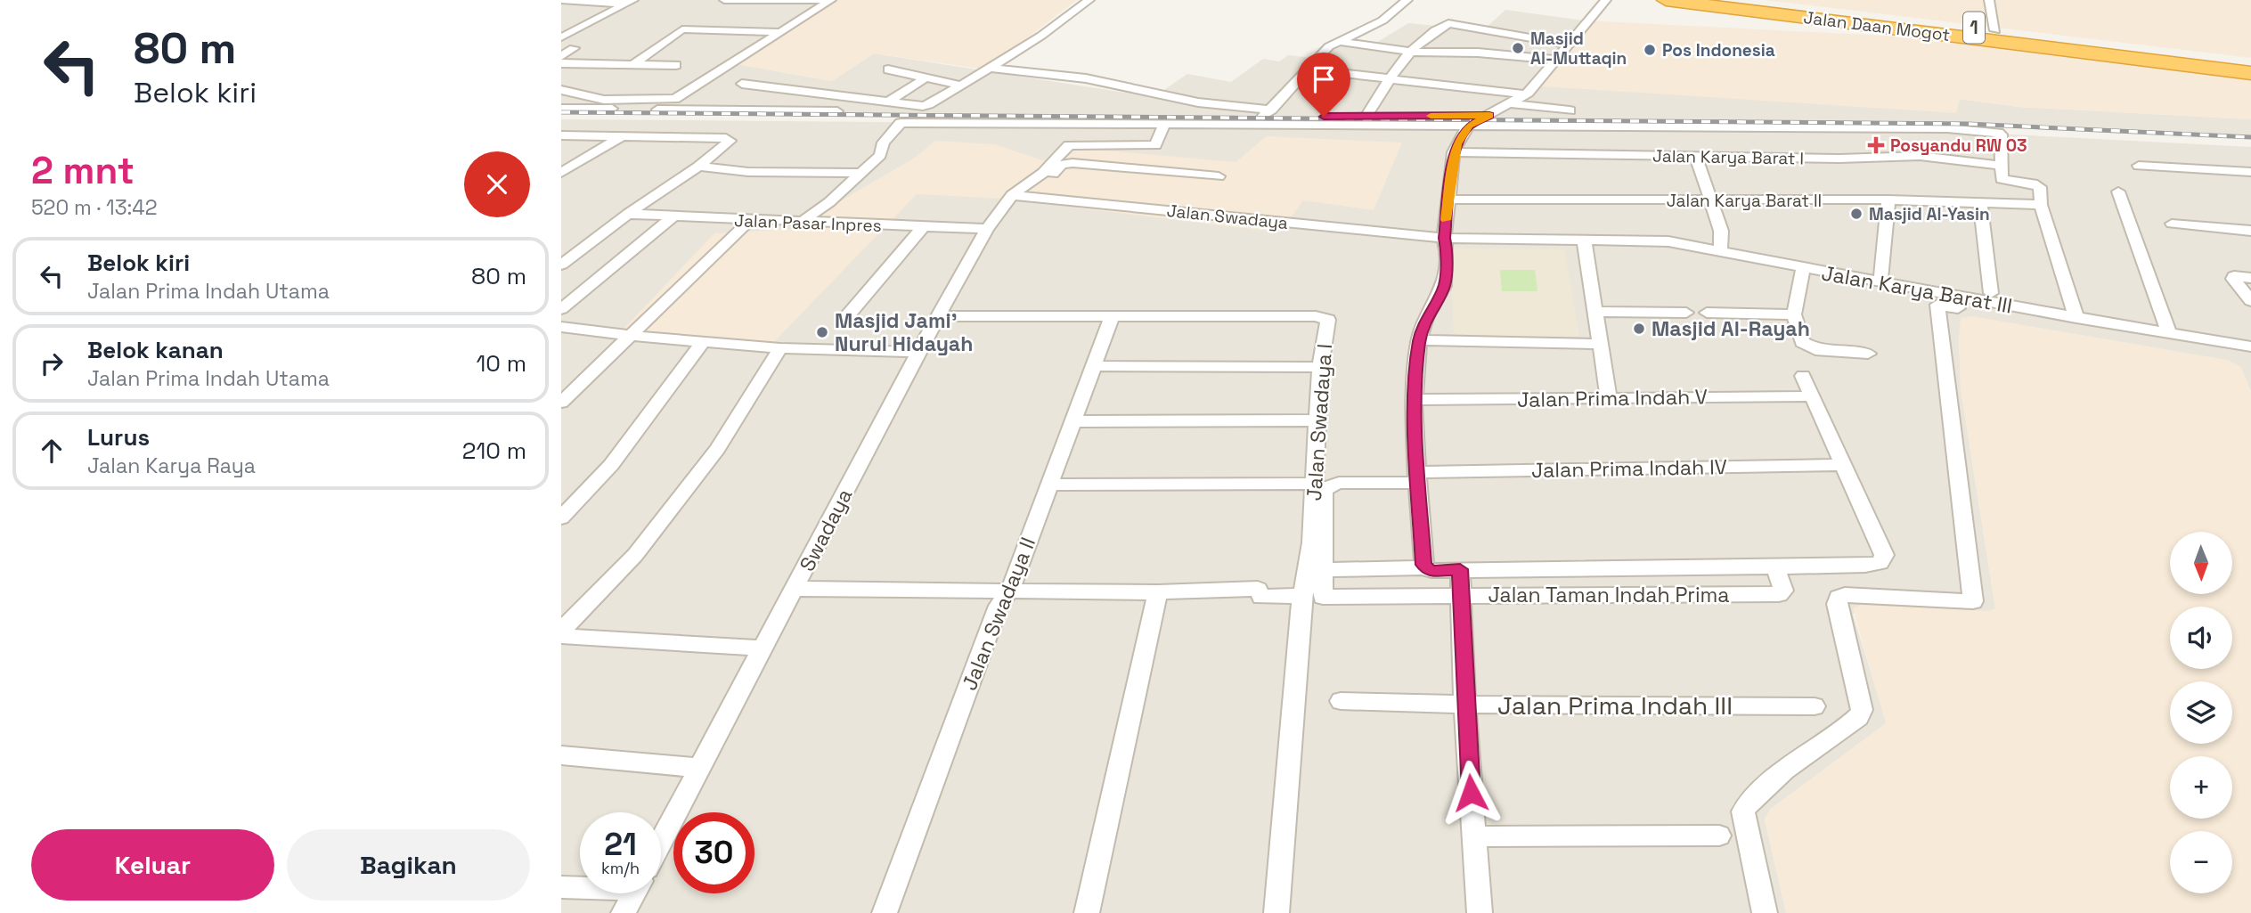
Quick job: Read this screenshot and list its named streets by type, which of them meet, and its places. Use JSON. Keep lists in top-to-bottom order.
{
  "streets": {
    "highway": ["Jalan Daan Mogot", "1"],
    "street": [
      "Jalan Karya Barat I",
      "Jalan Karya Barat II",
      "Jalan Swadaya",
      "Jalan Pasar Inpres",
      "Jalan Karya Barat III",
      "Jalan Prima Indah V",
      "Jalan Swadaya I",
      "Jalan Prima Indah IV",
      "Swadaya",
      "Jalan Taman Indah Prima",
      "Jalan Swadaya II",
      "Jalan Prima Indah III"
    ]
  },
  "crossings": [
    ["Jalan Karya Barat I", "Jalan Karya Barat II"],
    ["Jalan Swadaya", "Jalan Karya Barat III"],
    ["Jalan Swadaya", "Swadaya"],
    ["Jalan Pasar Inpres", "Swadaya"],
    ["Jalan Swadaya I", "Swadaya"],
    ["Jalan Swadaya I", "Jalan Swadaya II"],
    ["Jalan Prima Indah IV", "Jalan Taman Indah Prima"]
  ],
  "places": {
    "other": [
      "Masjid Al-Muttaqin",
      "Pos Indonesia",
      "Masjid Al-Yasin",
      "Masjid Al-Rayah",
      "Masjid Jami' Nurul Hidayah"
    ],
    "health": ["Posyandu RW 03"]
  },
  "north": "bottom",
  "page": {
    "turn": ["80 m", "Belok kiri"],
    "heading": ["2 mnt", "520 m · 13:42"],
    "list": [
      {
        "name": "Belok kiri",
        "note": "Jalan Prima Indah Utama",
        "value": "80 m"
      },
      {
        "name": "Belok kanan",
        "note": "Jalan Prima Indah Utama",
        "value": "10 m"
      },
      {
        "name": "Lurus",
        "note": "Jalan Karya Raya",
        "value": "210 m"
      }
    ],
    "map_buttons": ["+", "−"],
    "speed": "21 km/h",
    "limit": "30",
    "buttons": ["Keluar", "Bagikan"]
  }
}
